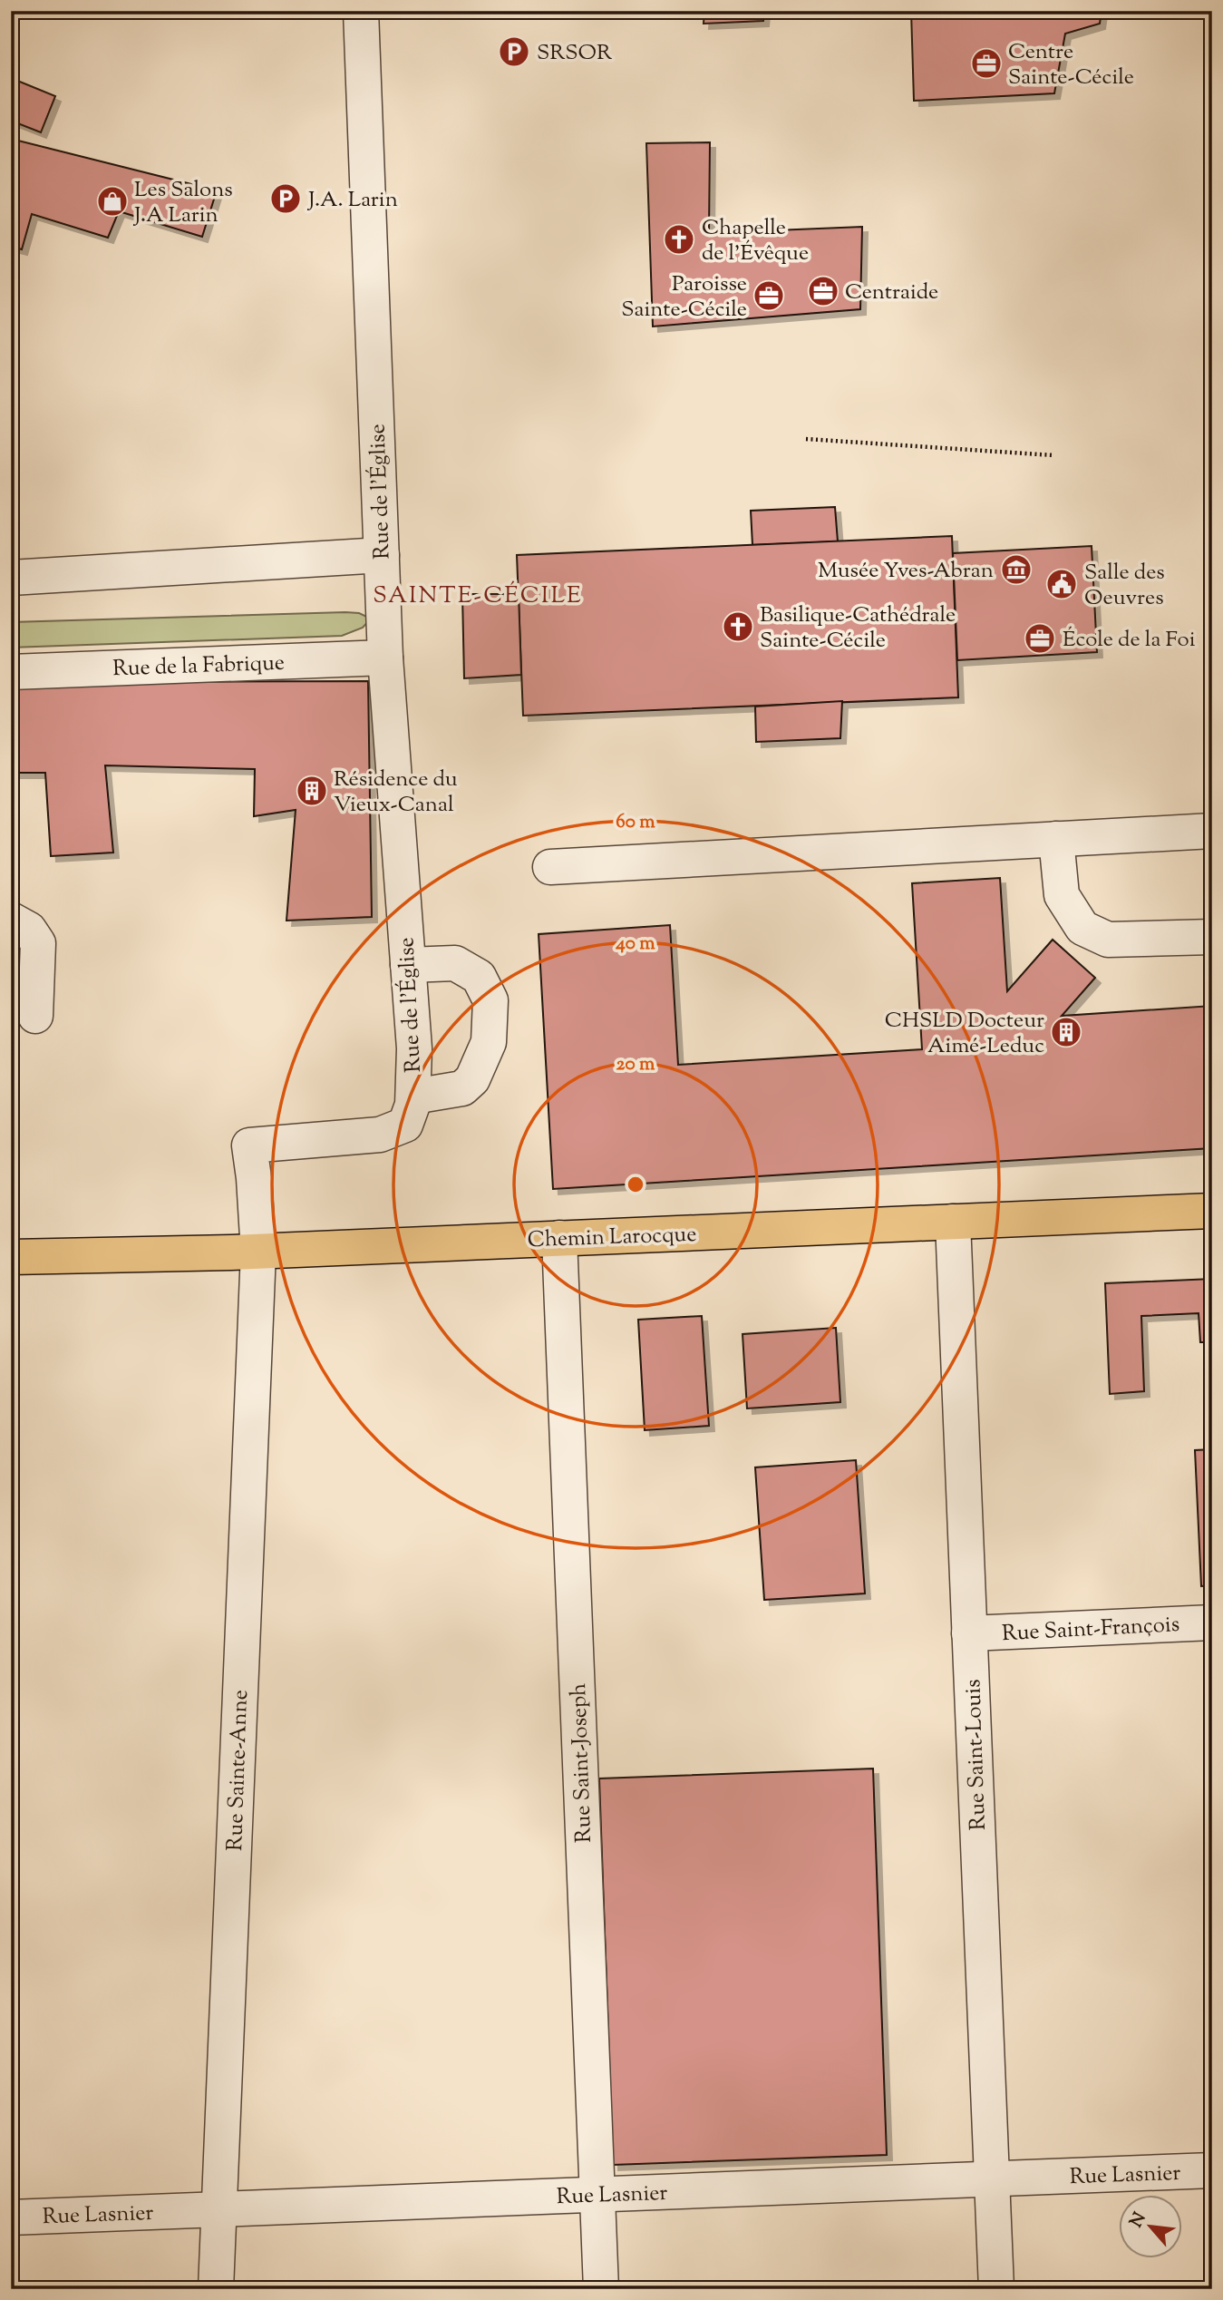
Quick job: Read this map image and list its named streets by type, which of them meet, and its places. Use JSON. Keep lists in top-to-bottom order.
{
  "streets": {
    "main road": ["Chemin Larocque"],
    "street": [
      "Rue de l'Église",
      "Rue de la Fabrique",
      "Rue Saint-François",
      "Rue Saint-Louis",
      "Rue Saint-Joseph",
      "Rue Sainte-Anne",
      "Rue Lasnier"
    ]
  },
  "crossings": [
    ["Rue de l'Église", "Rue de la Fabrique"],
    ["Rue de l'Église", "Chemin Larocque"],
    ["Rue de l'Église", "Rue Sainte-Anne"],
    ["Chemin Larocque", "Rue Saint-Louis"],
    ["Chemin Larocque", "Rue Saint-Joseph"],
    ["Chemin Larocque", "Rue Sainte-Anne"],
    ["Rue Saint-François", "Rue Saint-Louis"],
    ["Rue Saint-Louis", "Rue Lasnier"],
    ["Rue Saint-Joseph", "Rue Lasnier"],
    ["Rue Sainte-Anne", "Rue Lasnier"]
  ],
  "districts": ["SAINTE-CÉCILE"],
  "places": {
    "parking": ["SRSOR", "J.A. Larin"],
    "office": [
      "Centre Sainte-Cécile",
      "Centraide",
      "Paroisse Sainte-Cécile",
      "École de la Foi"
    ],
    "shop": ["Les Salons J.A Larin"],
    "church": ["Chapelle de l'Évêque", "Basilique-Cathédrale Sainte-Cécile"],
    "museum": ["Musée Yves-Abran"],
    "public building": ["Salle des Oeuvres"],
    "building": ["Résidence du Vieux-Canal", "CHSLD Docteur Aimé-Leduc"]
  },
  "north": "top left",
  "rings": ["60 m", "40 m", "20 m"]
}
